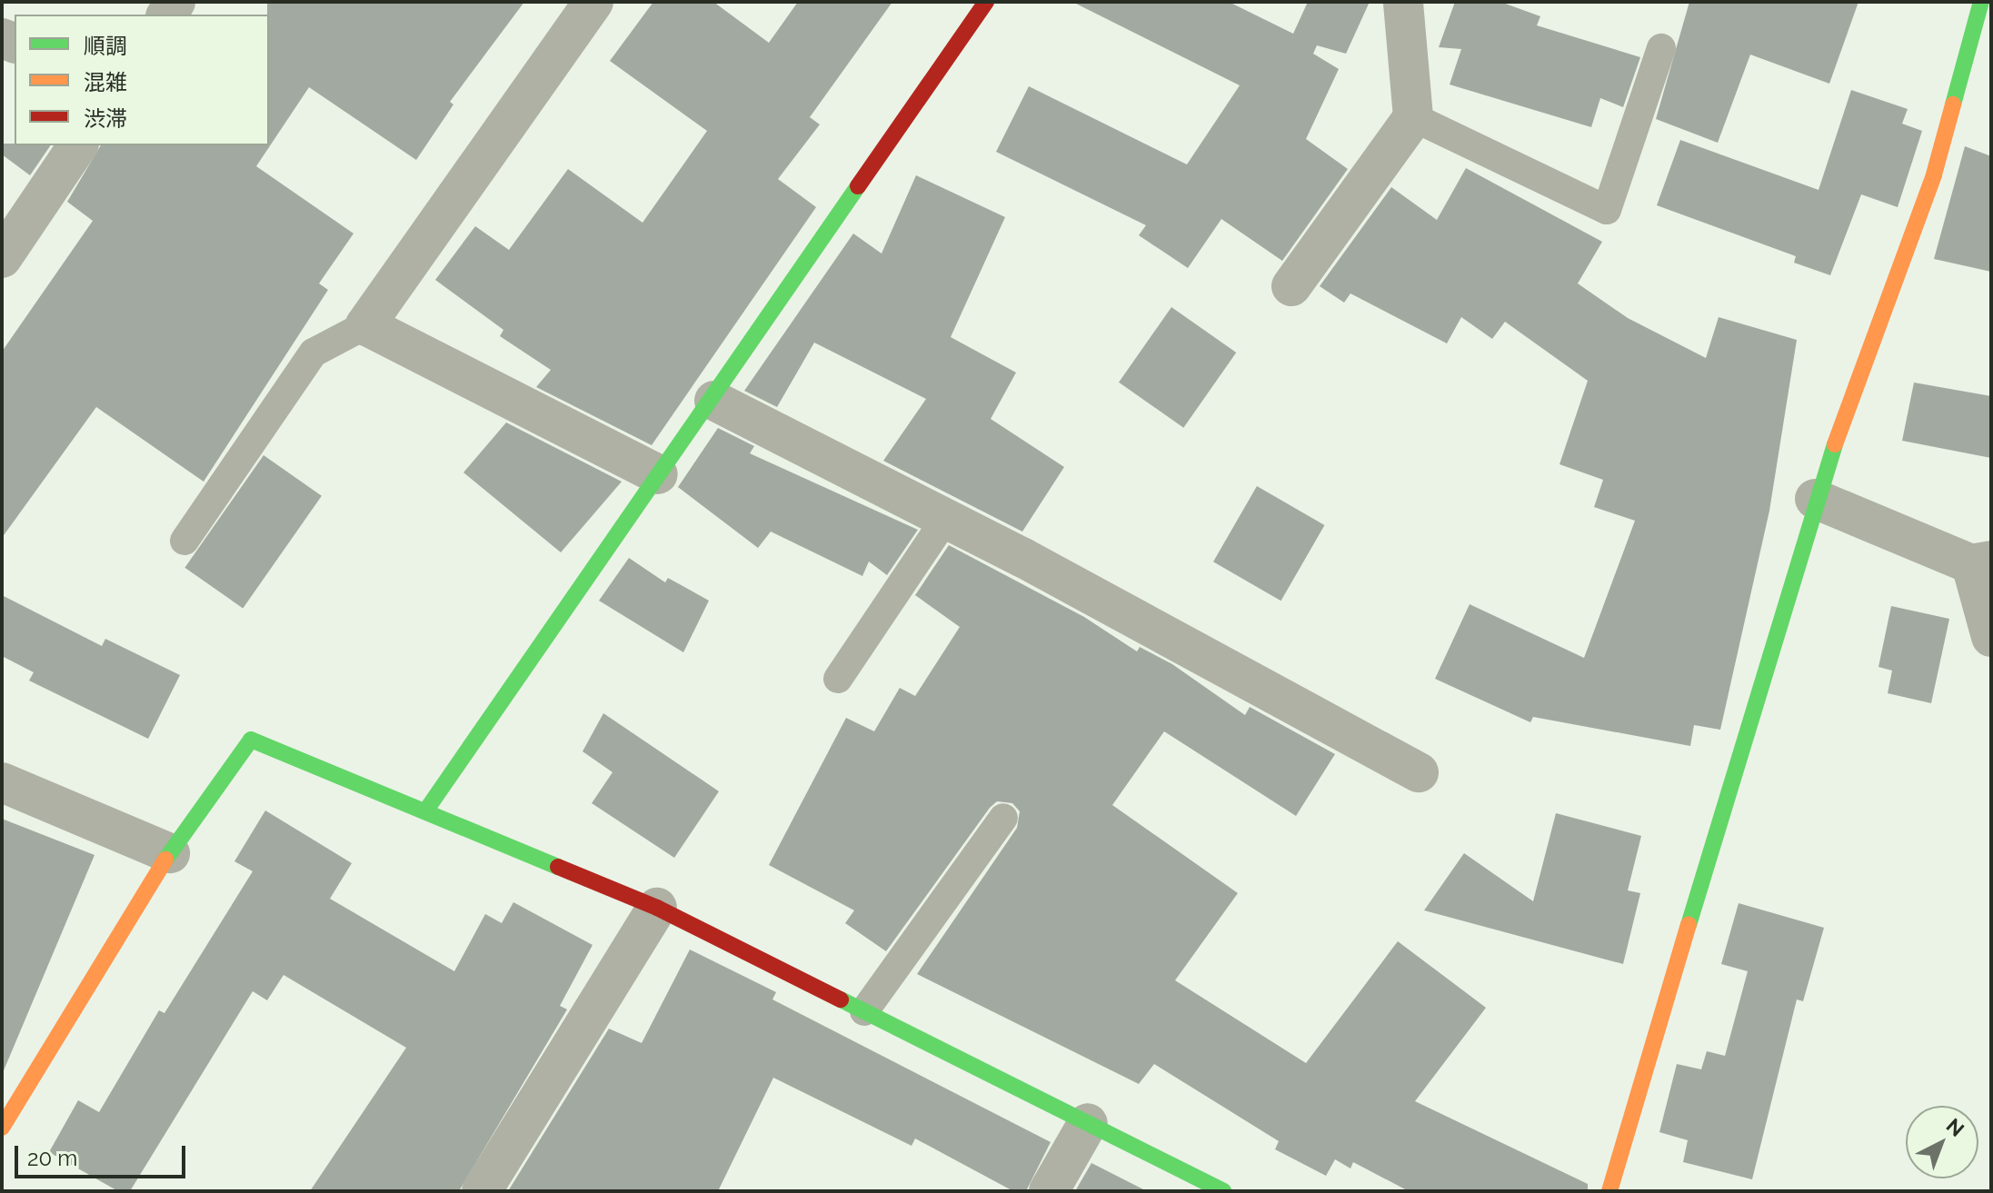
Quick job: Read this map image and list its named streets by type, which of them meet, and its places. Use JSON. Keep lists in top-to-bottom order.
{
  "legend": ["順調", "混雑", "渋滞"],
  "scale_bar": "20 m",
  "north": "top right"
}
